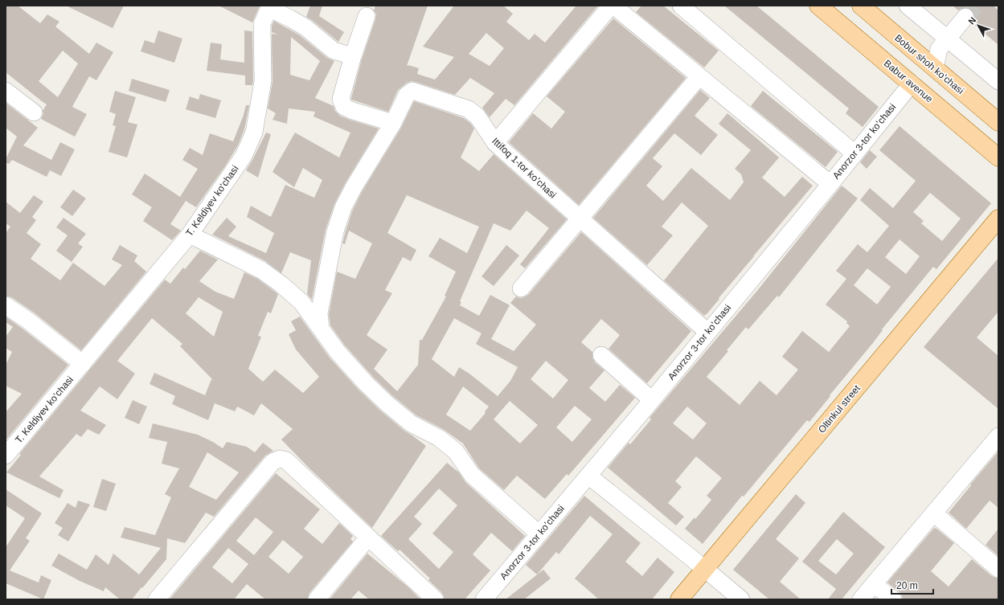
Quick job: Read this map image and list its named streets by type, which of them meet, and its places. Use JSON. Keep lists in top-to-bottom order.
{
  "streets": {
    "main road": ["Bobur shoh ko'chasi", "Babur avenue", "Oltinkul street"],
    "street": ["Anorzor 3-tor koʻchasi", "Ittifoq 1-tor koʻchasi", "T. Keldiyev ko'chasi"]
  },
  "crossings": [
    ["Babur avenue", "Anorzor 3-tor koʻchasi"],
    ["Anorzor 3-tor koʻchasi", "Ittifoq 1-tor koʻchasi"]
  ],
  "scale_bar": "20 m",
  "north": "top left"
}
